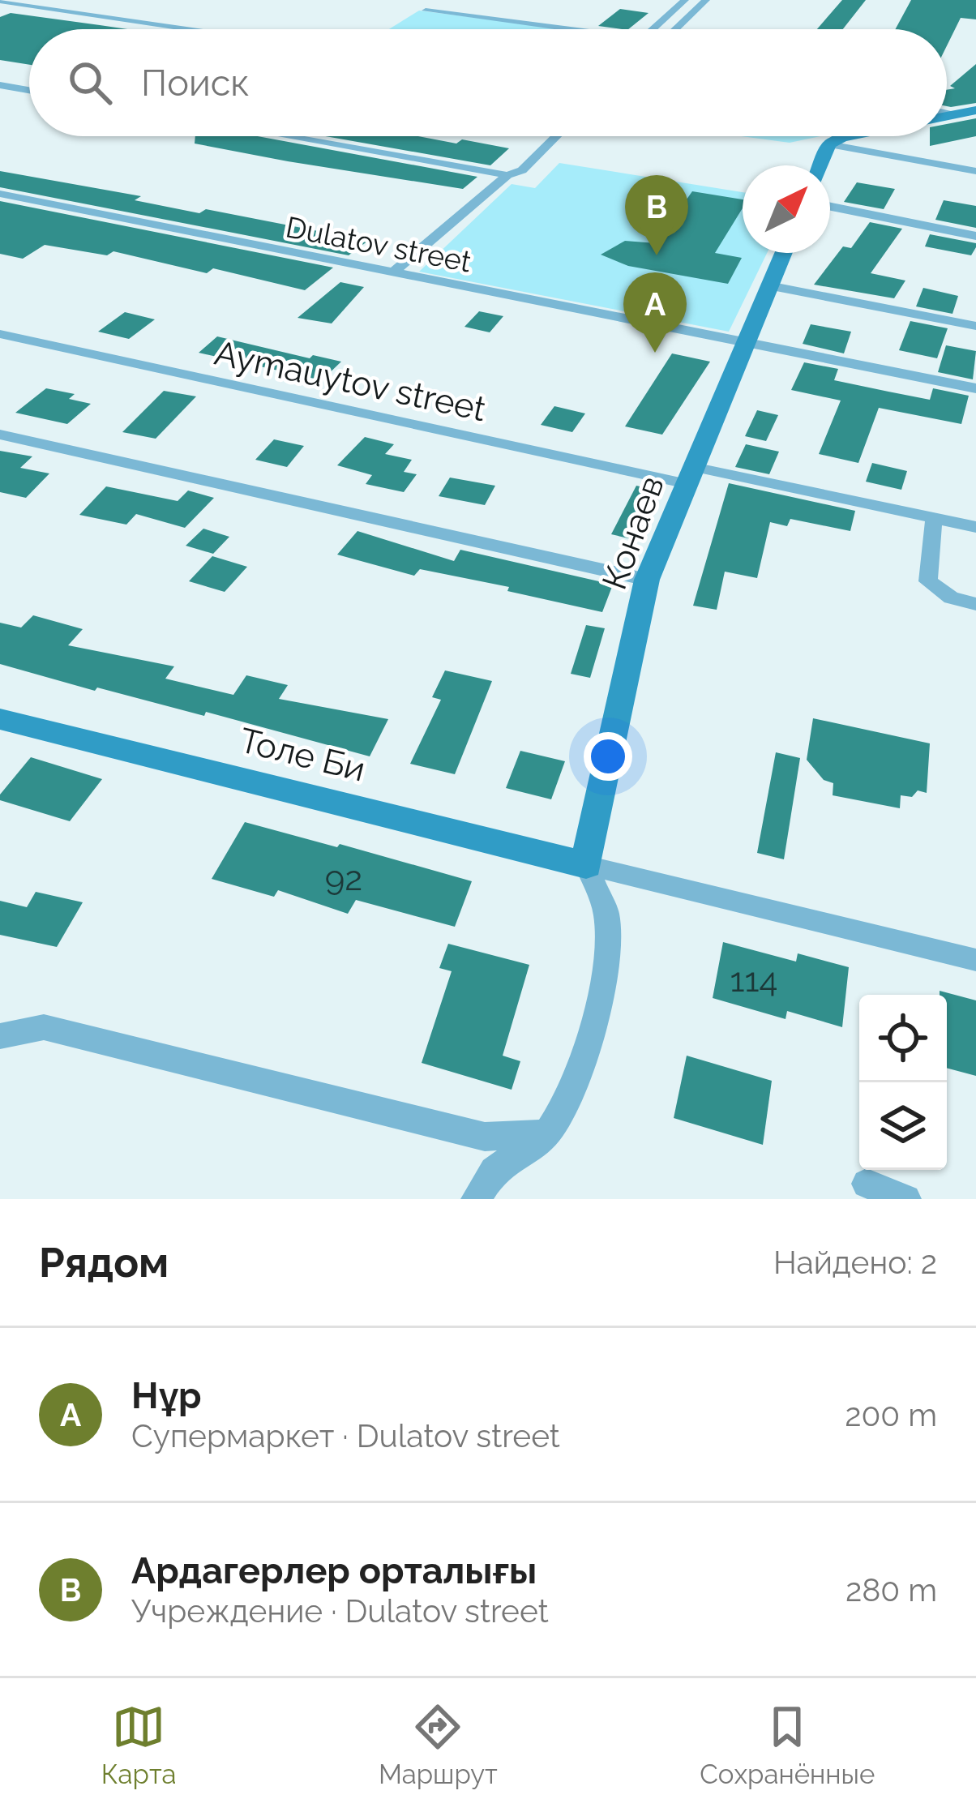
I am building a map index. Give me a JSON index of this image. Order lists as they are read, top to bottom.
{
  "streets": {
    "main road": ["Конаев", "Толе Би"],
    "street": ["Dulatov street", "Aymauytov street"]
  },
  "crossings": [
    ["Dulatov street", "Конаев"],
    ["Aymauytov street", "Конаев"],
    ["Конаев", "Толе Би"]
  ],
  "house_numbers": ["92", "114"],
  "north": "top right",
  "page": {
    "search": "Поиск",
    "pins": ["B", "A"],
    "heading": ["Рядом", "Найдено: 2"],
    "list": [
      {
        "mark": "A",
        "name": "Нұр",
        "note": "Супермаркет · Dulatov street",
        "value": "200 m"
      },
      {
        "mark": "B",
        "name": "Ардагерлер орталығы",
        "note": "Учреждение · Dulatov street",
        "value": "280 m"
      }
    ],
    "nav": ["Карта", "Маршрут", "Сохранённые"]
  }
}
